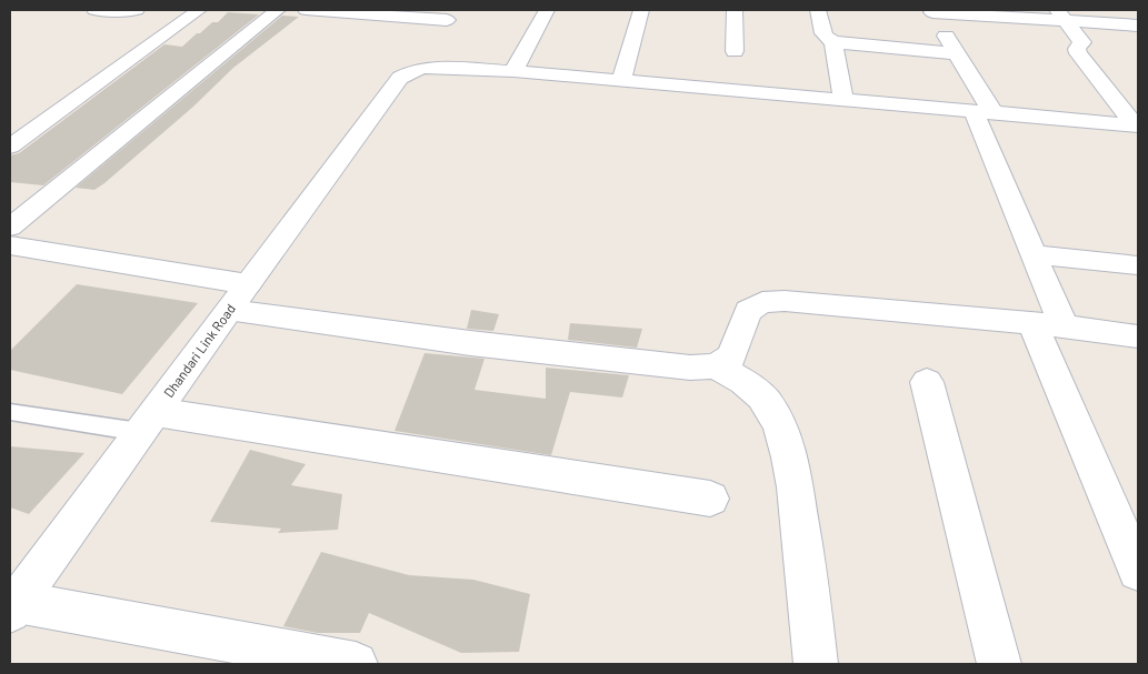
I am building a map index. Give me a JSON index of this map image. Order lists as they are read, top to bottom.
{
  "streets": {
    "street": ["Dhandari Link Road"]
  }
}
